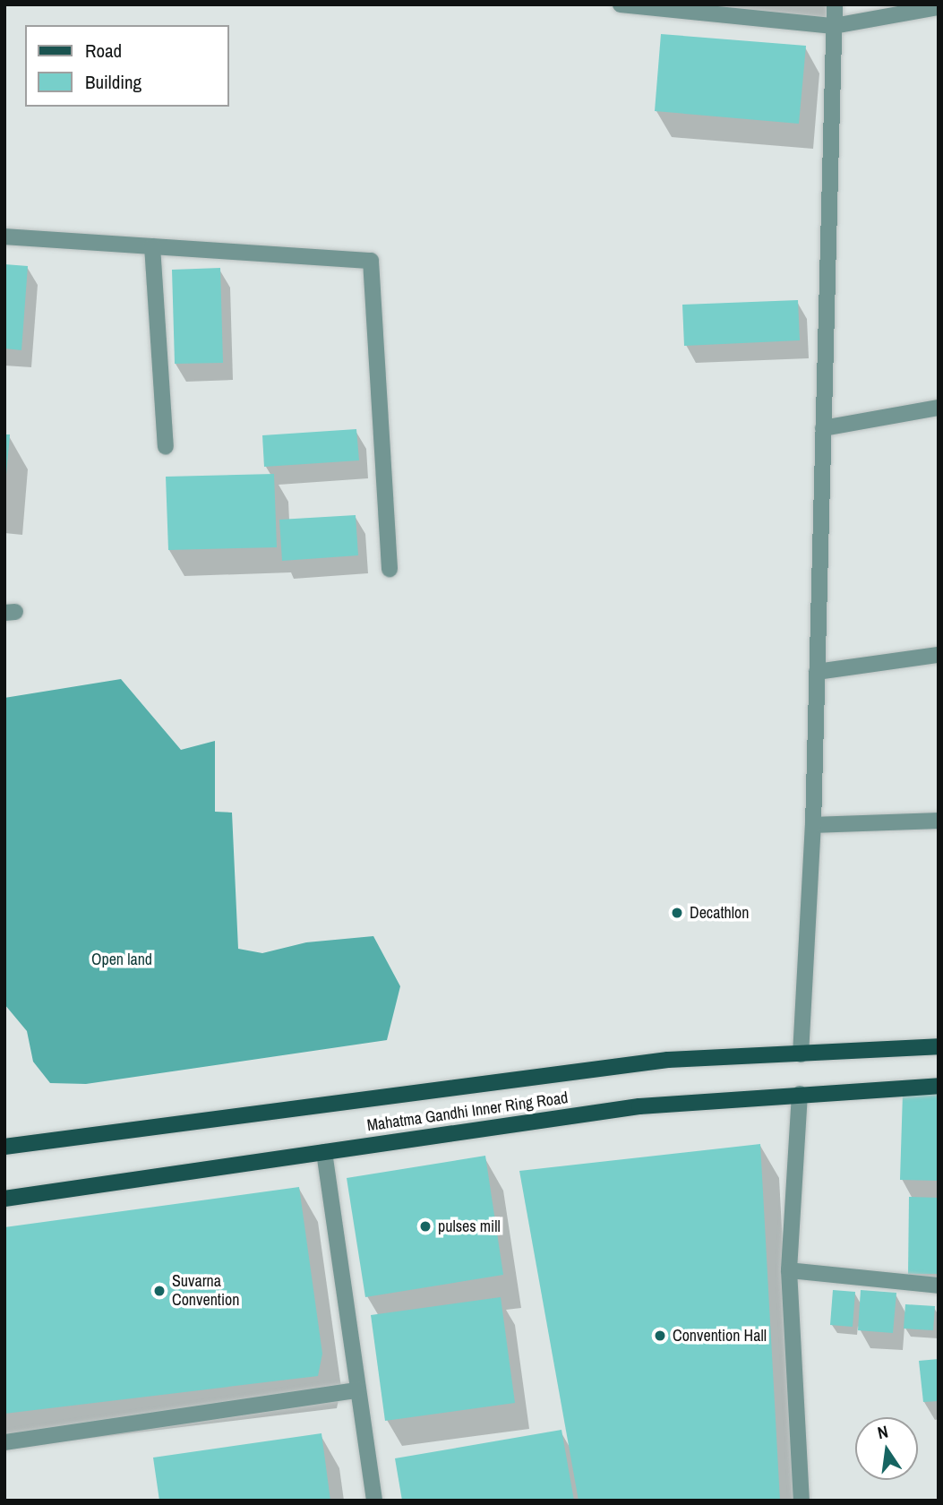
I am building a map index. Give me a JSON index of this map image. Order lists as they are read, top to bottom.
{
  "streets": {
    "main road": ["Mahatma Gandhi Inner Ring Road"]
  },
  "parks": ["Open land"],
  "places": [
    "Decathlon",
    "pulses mill",
    "Suvarna Convention",
    "Convention Hall"
  ],
  "legend": ["Road", "Building"],
  "north": "top"
}
